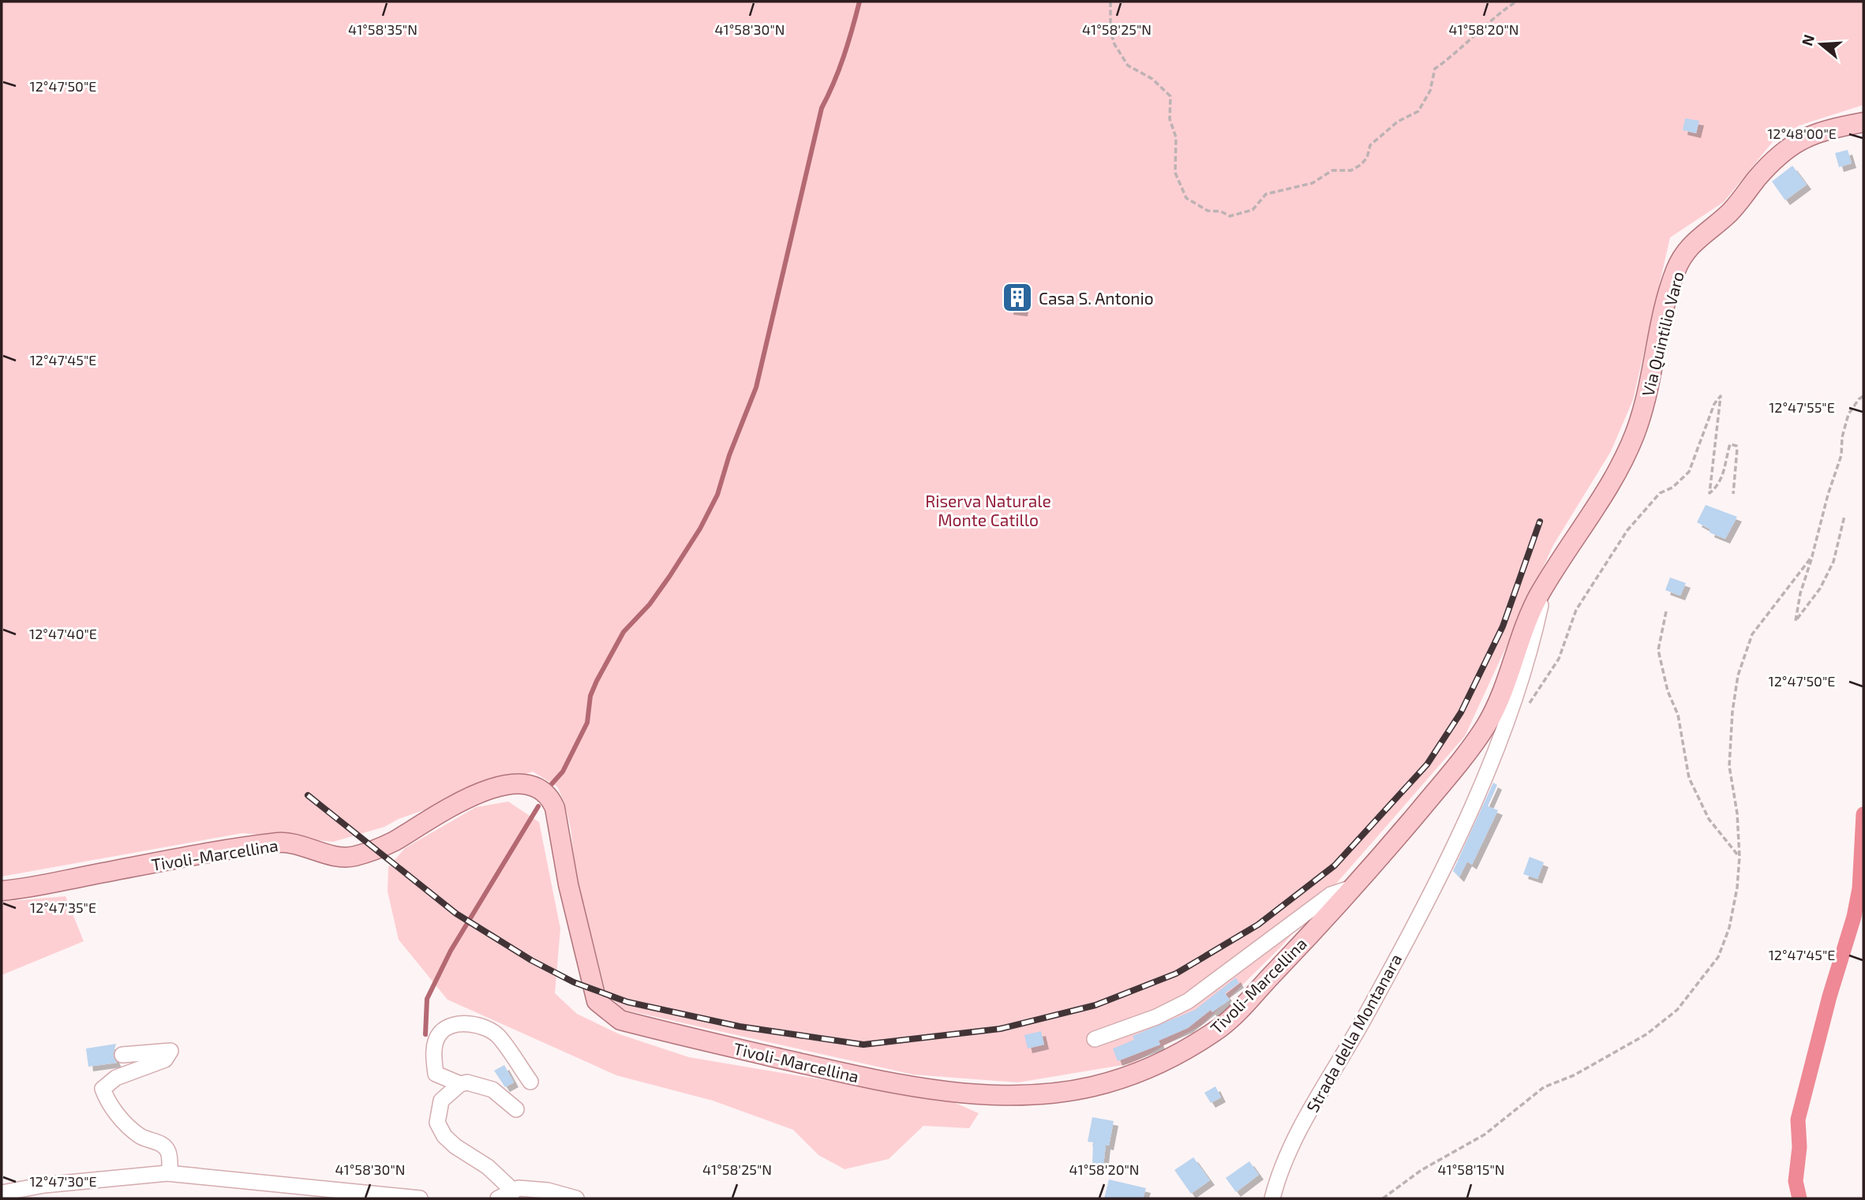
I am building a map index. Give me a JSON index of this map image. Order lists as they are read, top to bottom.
{
  "streets": {
    "main road": ["Via Quintilio Varo", "Tivoli-Marcellina"],
    "street": ["Strada della Montanara"]
  },
  "crossings": [
    ["Via Quintilio Varo", "Tivoli-Marcellina"],
    ["Via Quintilio Varo", "Strada della Montanara"],
    ["Tivoli-Marcellina", "Strada della Montanara"]
  ],
  "parks": ["Riserva Naturale Monte Catillo"],
  "places": {
    "building": ["Casa S. Antonio"]
  },
  "north": "left",
  "coordinates": [
    "41°58'35\"N",
    "41°58'30\"N",
    "41°58'25\"N",
    "41°58'20\"N",
    "12°47'50\"E",
    "12°48'00\"E",
    "12°47'45\"E",
    "12°47'55\"E",
    "12°47'40\"E",
    "12°47'35\"E",
    "41°58'15\"N",
    "12°47'30\"E"
  ]
}
